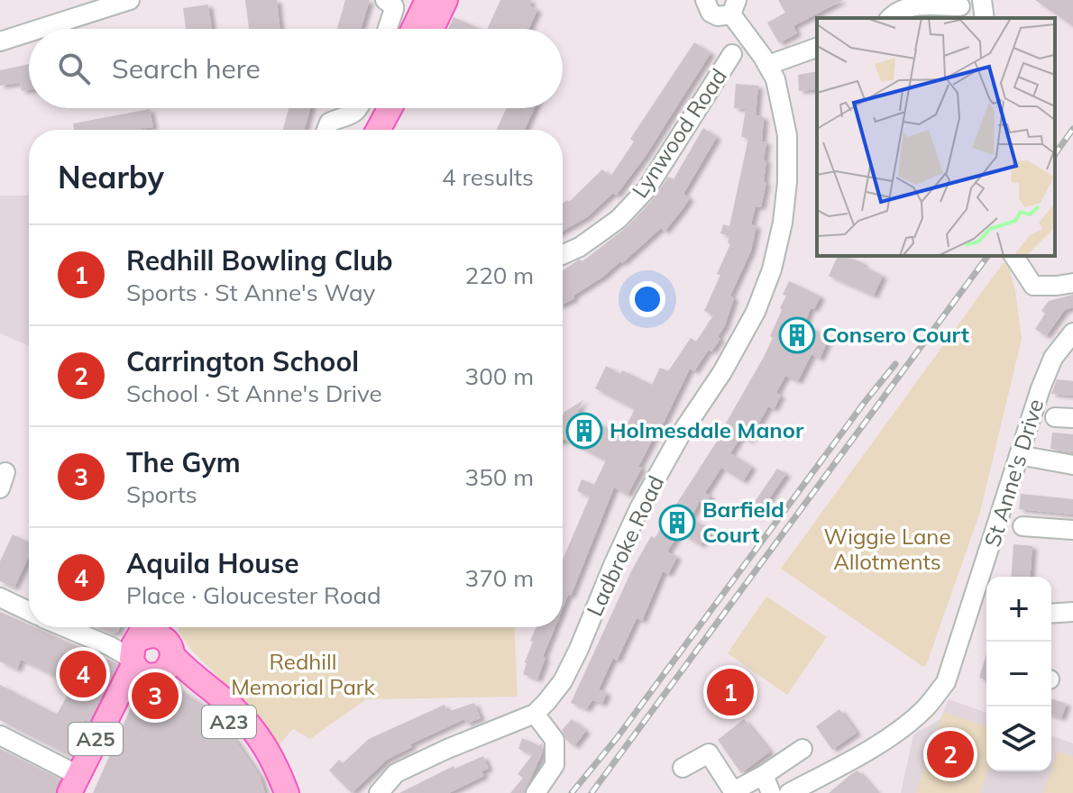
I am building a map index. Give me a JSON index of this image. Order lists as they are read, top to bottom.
{
  "streets": {
    "main road": ["A23", "A25"],
    "street": ["Lynwood Road", "St Anne's Drive", "Ladbroke Road"]
  },
  "crossings": [
    ["A23", "A25"]
  ],
  "parks": ["Wiggie Lane Allotments", "Redhill Memorial Park"],
  "places": {
    "building": ["Consero Court", "Holmesdale Manor", "Barfield Court"]
  },
  "page": {
    "search": "Search here",
    "heading": ["Nearby", "4 results"],
    "list": [
      {
        "mark": "1",
        "name": "Redhill Bowling Club",
        "note": "Sports · St Anne's Way",
        "value": "220 m"
      },
      {
        "mark": "2",
        "name": "Carrington School",
        "note": "School · St Anne's Drive",
        "value": "300 m"
      },
      {
        "mark": "3",
        "name": "The Gym",
        "note": "Sports",
        "value": "350 m"
      },
      {
        "mark": "4",
        "name": "Aquila House",
        "note": "Place · Gloucester Road",
        "value": "370 m"
      }
    ],
    "map_buttons": ["+", "−"],
    "pins": [
      "4",
      "1",
      "3",
      "2"
    ]
  }
}
